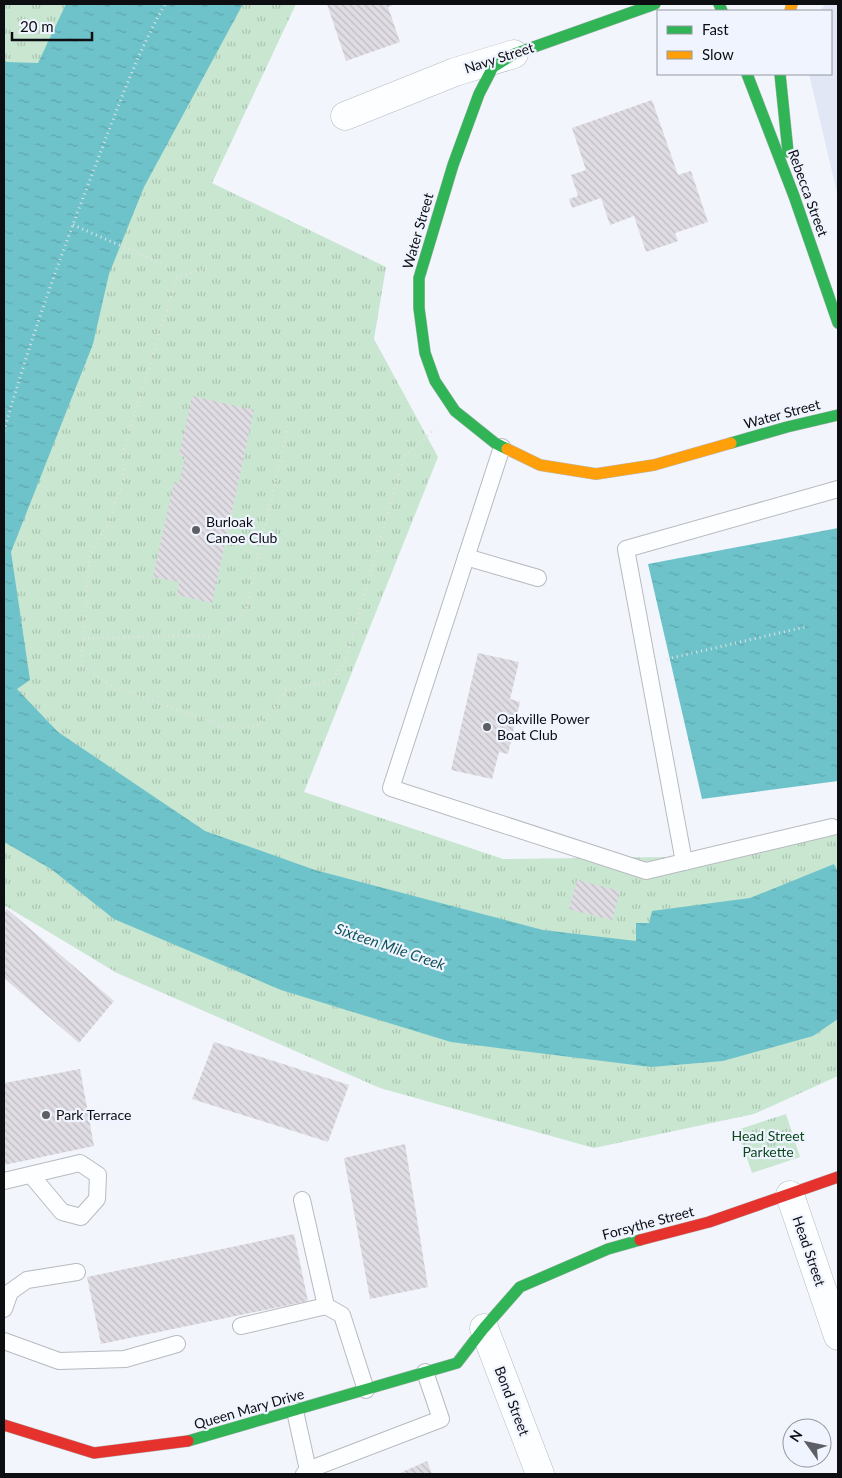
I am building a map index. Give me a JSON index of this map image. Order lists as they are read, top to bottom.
{
  "streets": {
    "street": [
      "Navy Street",
      "Rebecca Street",
      "Water Street",
      "Forsythe Street",
      "Head Street",
      "Bond Street",
      "Queen Mary Drive"
    ]
  },
  "crossings": [
    ["Navy Street", "Water Street"],
    ["Forsythe Street", "Head Street"],
    ["Forsythe Street", "Bond Street"],
    ["Forsythe Street", "Queen Mary Drive"],
    ["Bond Street", "Queen Mary Drive"]
  ],
  "water": ["Sixteen Mile Creek"],
  "parks": ["Head Street Parkette"],
  "places": ["Burloak Canoe Club", "Oakville Power Boat Club", "Park Terrace"],
  "legend": ["Fast", "Slow"],
  "scale_bar": "20 m",
  "north": "top left"
}
